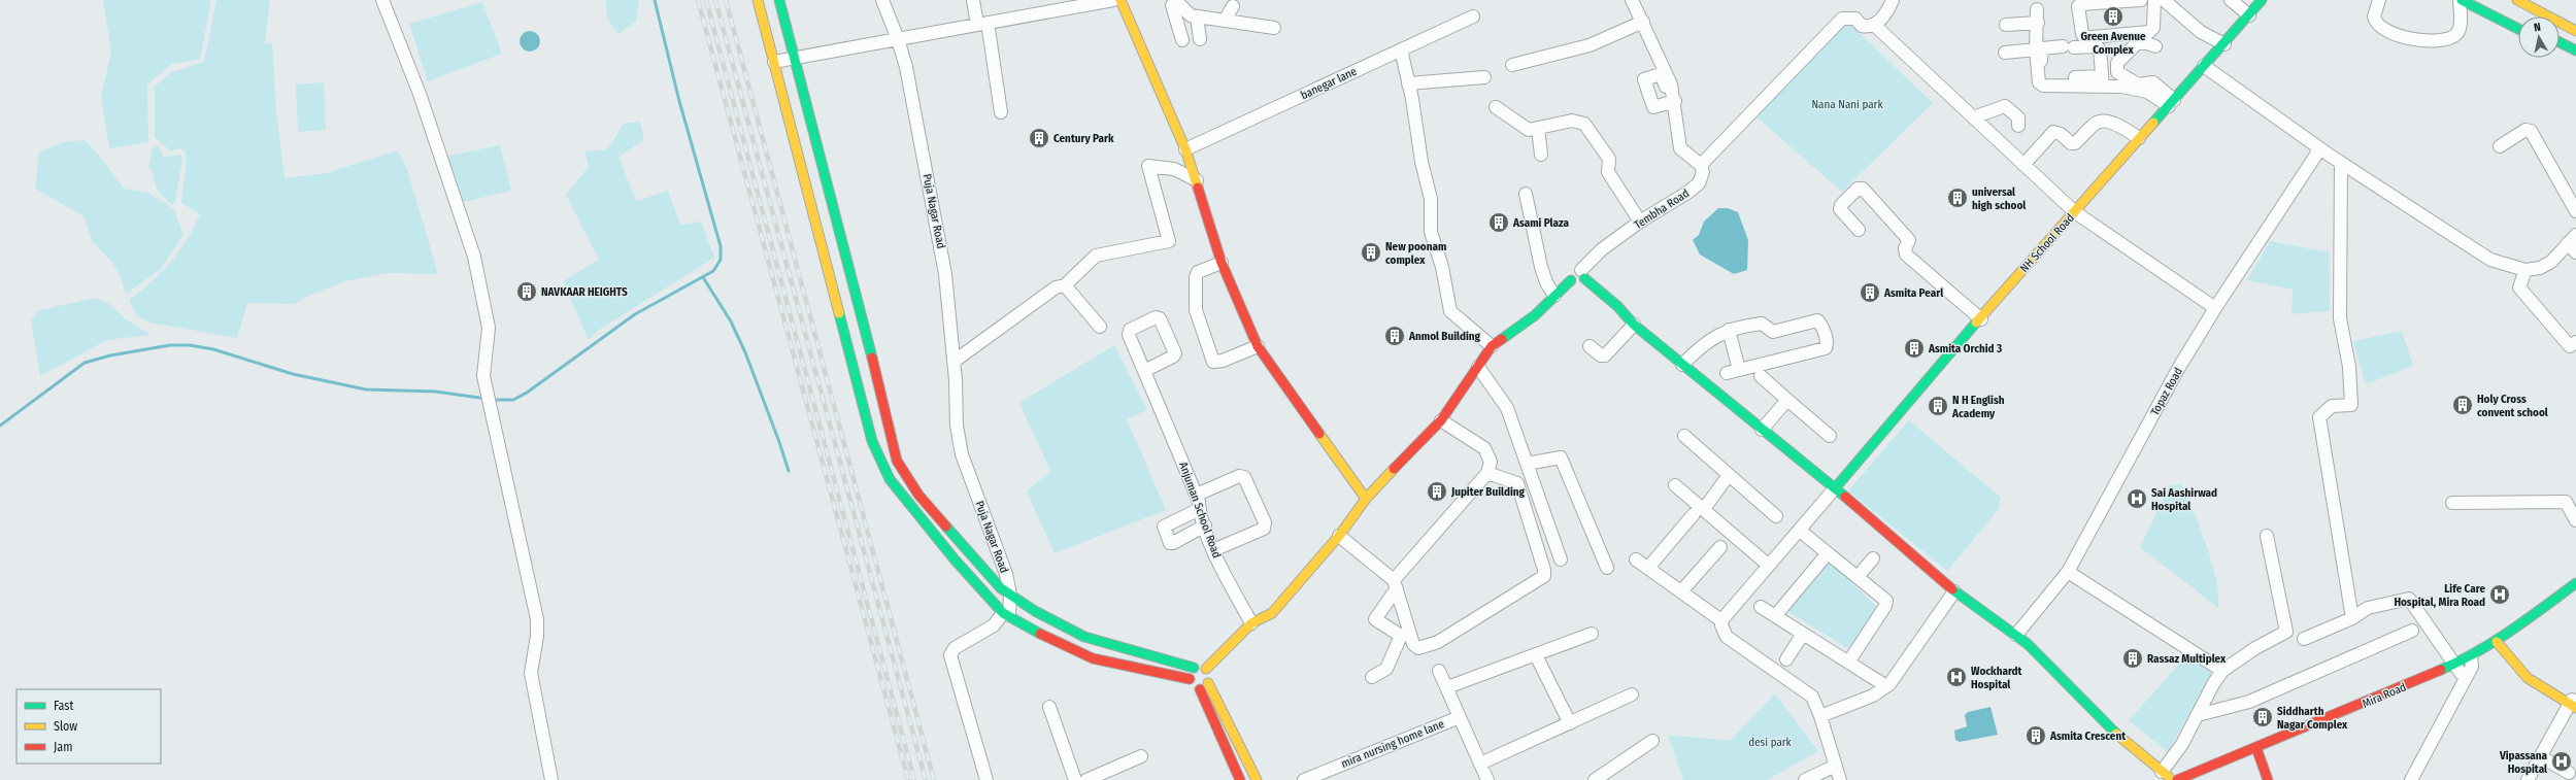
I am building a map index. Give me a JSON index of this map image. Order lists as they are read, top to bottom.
{
  "streets": {
    "street": [
      "banegar lane",
      "Tembha Road",
      "Puja Nagar Road",
      "NH School Road",
      "Topaz Road",
      "Anjuman School Road",
      "Mira Road",
      "mira nursing home lane"
    ]
  },
  "parks": ["Nana Nani park", "desi park"],
  "places": {
    "building": [
      "Green Avenue Complex",
      "Century Park",
      "universal high school",
      "Asami Plaza",
      "New poonam complex",
      "NAVKAAR HEIGHTS",
      "Asmita Pearl",
      "Anmol Building",
      "Asmita Orchid 3",
      "Holy Cross convent school",
      "N H English Academy",
      "Jupiter Building",
      "Rassaz Multiplex",
      "Siddharth Nagar Complex",
      "Asmita Crescent"
    ],
    "hospital": [
      "Sai Aashirwad Hospital",
      "Life Care Hospital, Mira Road",
      "Wockhardt Hospital",
      "Vipassana Hospital"
    ]
  },
  "legend": ["Fast", "Slow", "Jam"],
  "north": "top"
}
